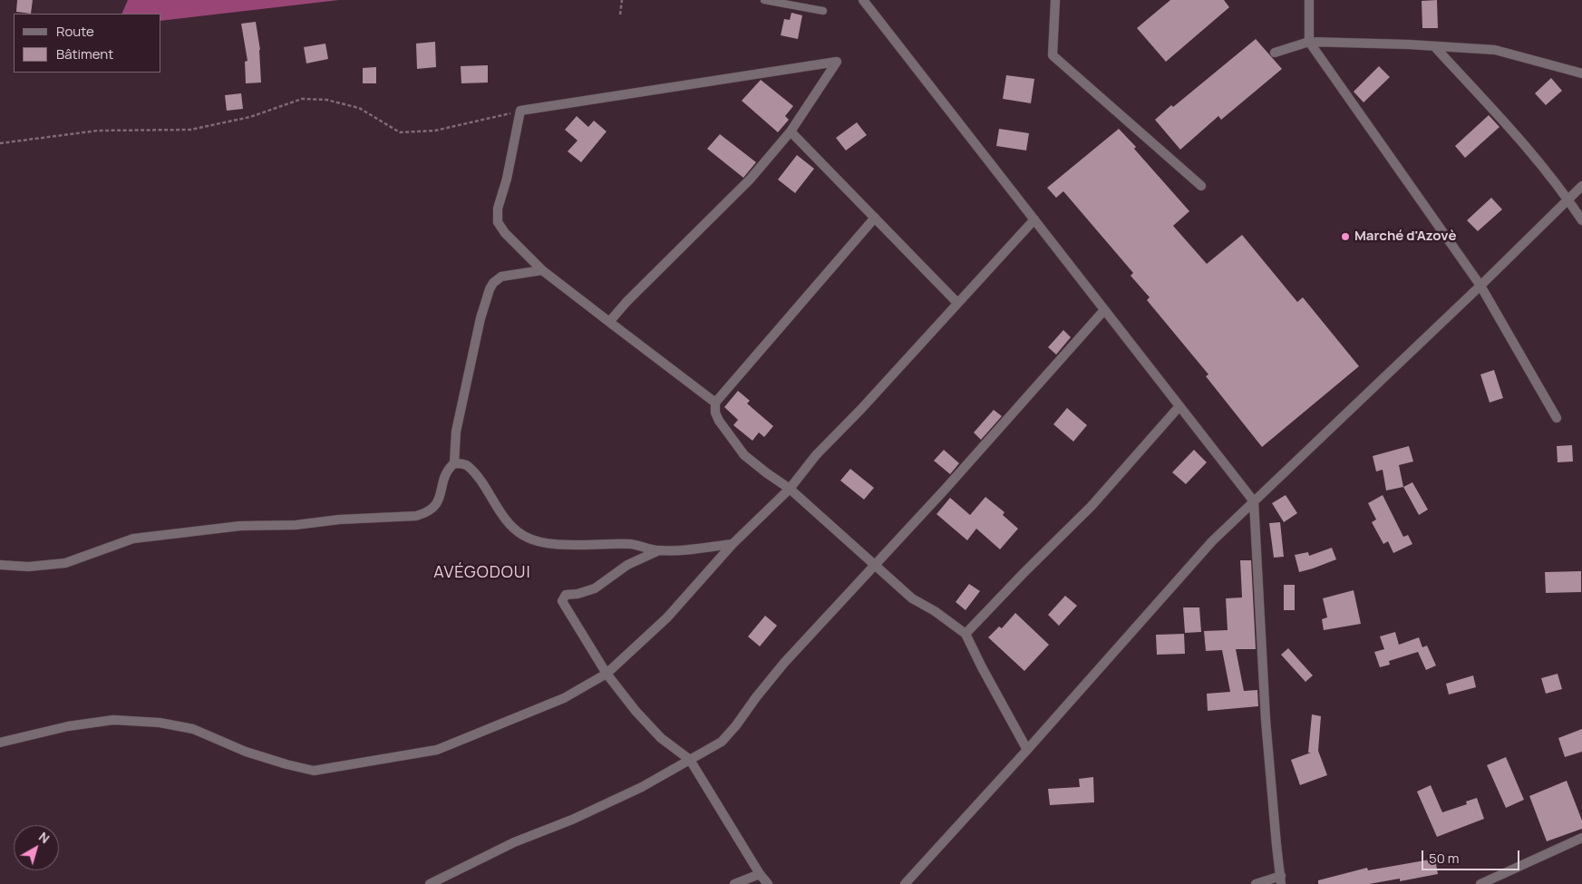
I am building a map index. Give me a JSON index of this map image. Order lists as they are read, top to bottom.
{
  "districts": ["AVÉGODOUI"],
  "places": ["Marché d'Azovè"],
  "legend": ["Route", "Bâtiment"],
  "scale_bar": "50 m",
  "north": "top right"
}
